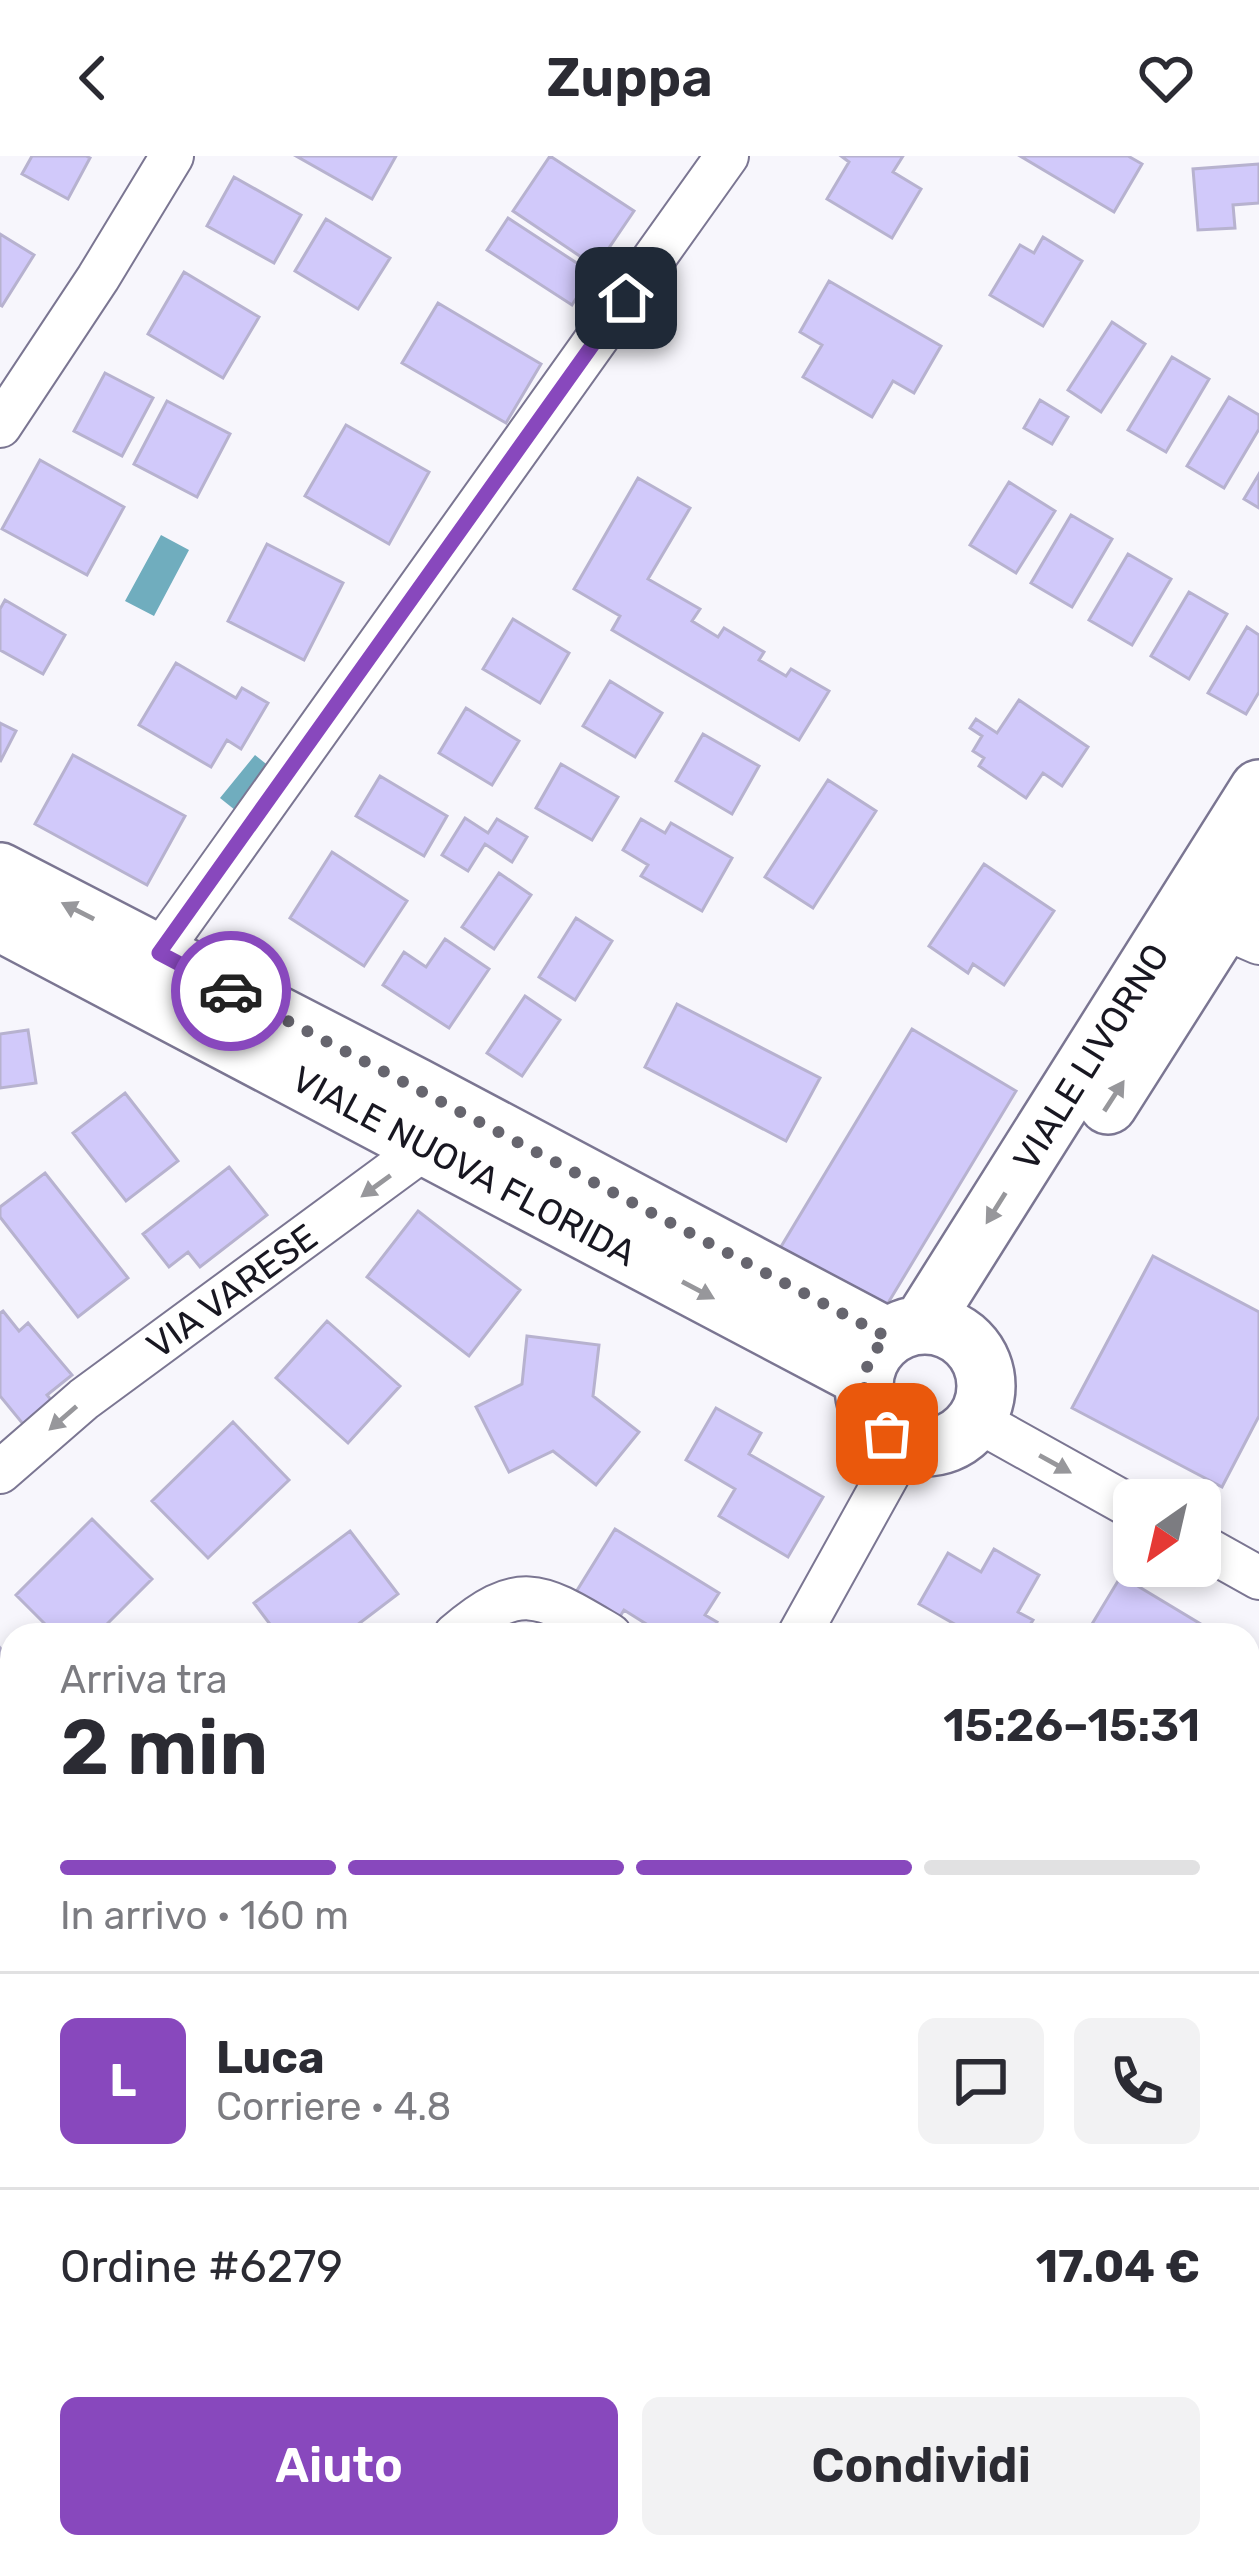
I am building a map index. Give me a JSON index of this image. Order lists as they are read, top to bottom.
{
  "streets": {
    "street": ["VIALE LIVORNO", "VIALE NUOVA FLORIDA", "VIA VARESE"]
  },
  "crossings": [
    ["VIALE LIVORNO", "VIALE NUOVA FLORIDA"],
    ["VIALE NUOVA FLORIDA", "VIA VARESE"]
  ],
  "one_way": ["VIA VARESE"],
  "north": "bottom left",
  "page": {
    "header": "Zuppa",
    "heading": ["2 min", "Arriva tra", "15:26–15:31"],
    "panel": [
      "Luca",
      "Corriere · 4.8",
      "Ordine #6279",
      "17.04 €"
    ],
    "bar": "In arrivo · 160 m",
    "round": "L",
    "buttons": ["Aiuto", "Condividi"]
  }
}
